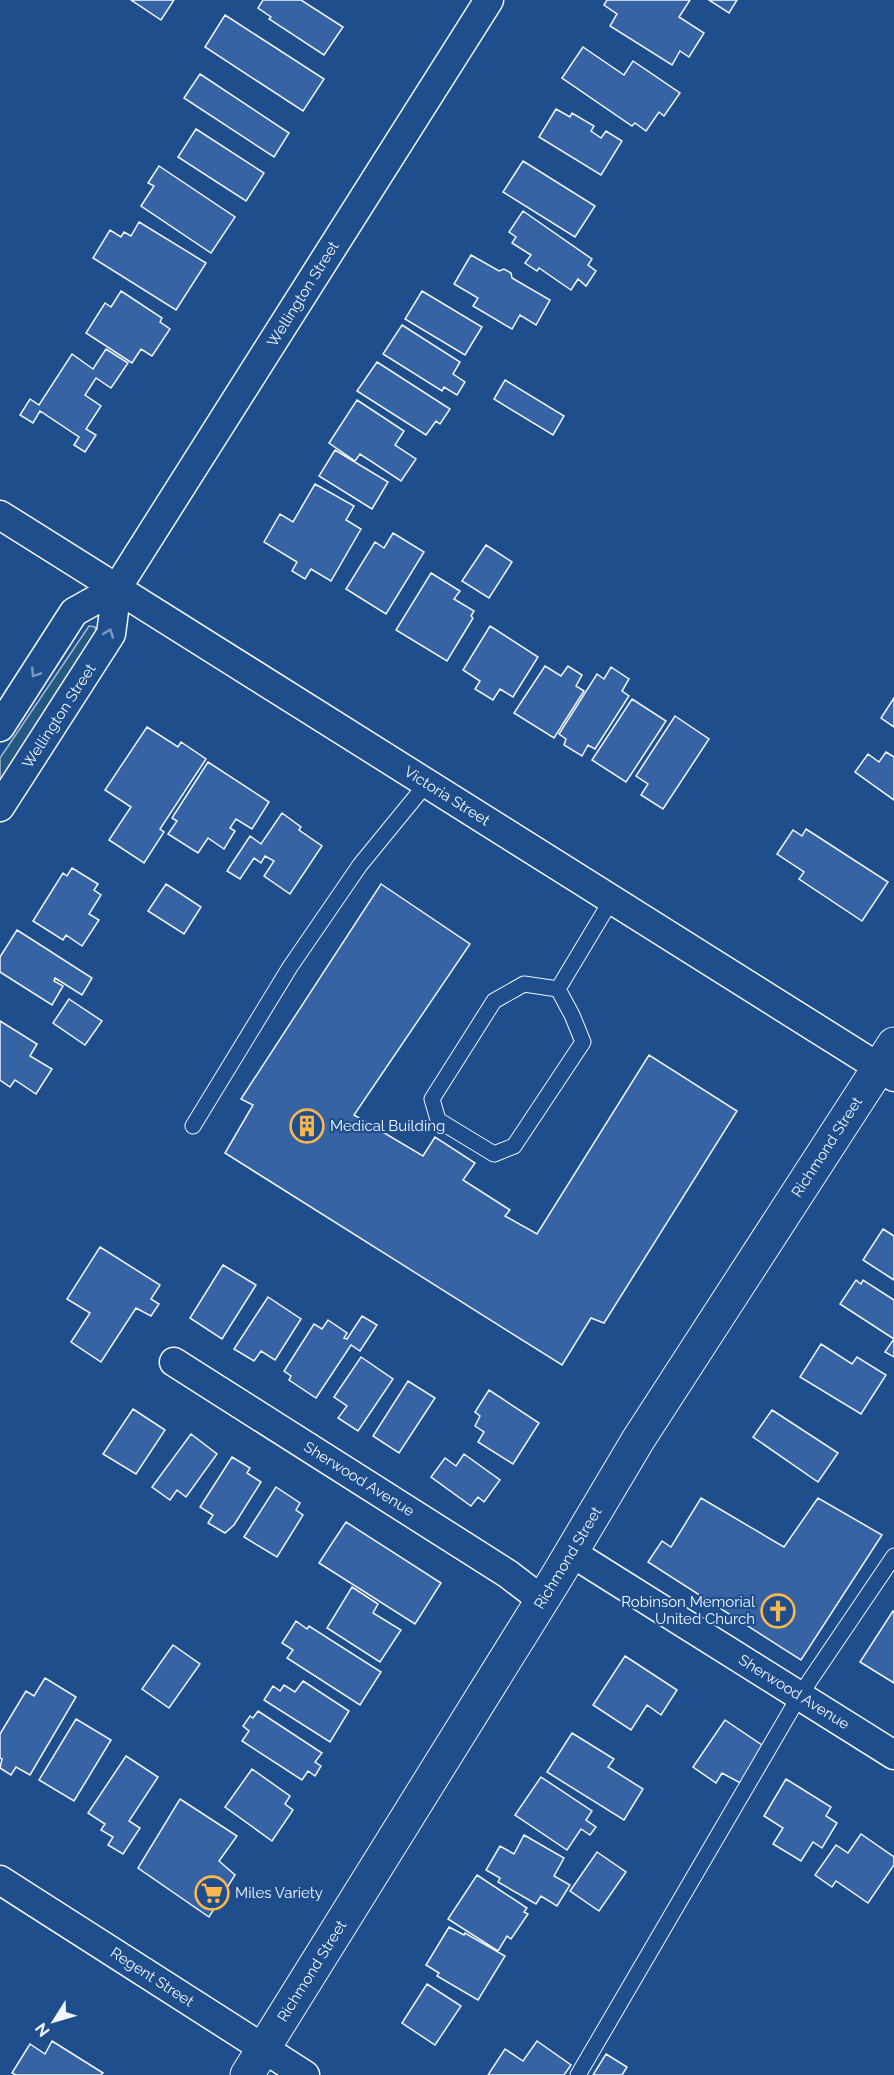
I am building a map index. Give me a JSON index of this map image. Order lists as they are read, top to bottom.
{
  "streets": {
    "main road": ["Richmond Street"],
    "street": [
      "Wellington Street",
      "Victoria Street",
      "Sherwood Avenue",
      "Regent Street"
    ]
  },
  "crossings": [
    ["Wellington Street", "Victoria Street"],
    ["Victoria Street", "Richmond Street"],
    ["Richmond Street", "Sherwood Avenue"],
    ["Richmond Street", "Regent Street"]
  ],
  "places": {
    "building": ["Medical Building"],
    "church": ["Robinson Memorial United Church"],
    "supermarket": ["Miles Variety"]
  },
  "north": "bottom left"
}
